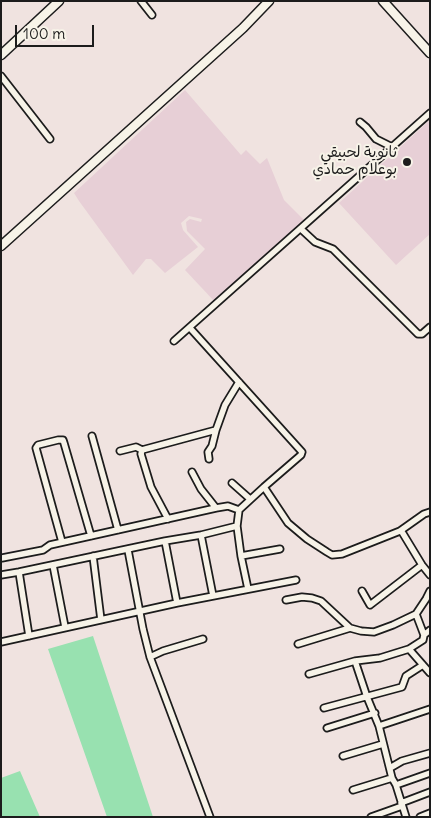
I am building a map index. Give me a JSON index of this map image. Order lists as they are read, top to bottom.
{
  "places": ["ثانوية لحبيقي بوعلام حمادي"],
  "scale_bar": "100 m"
}
